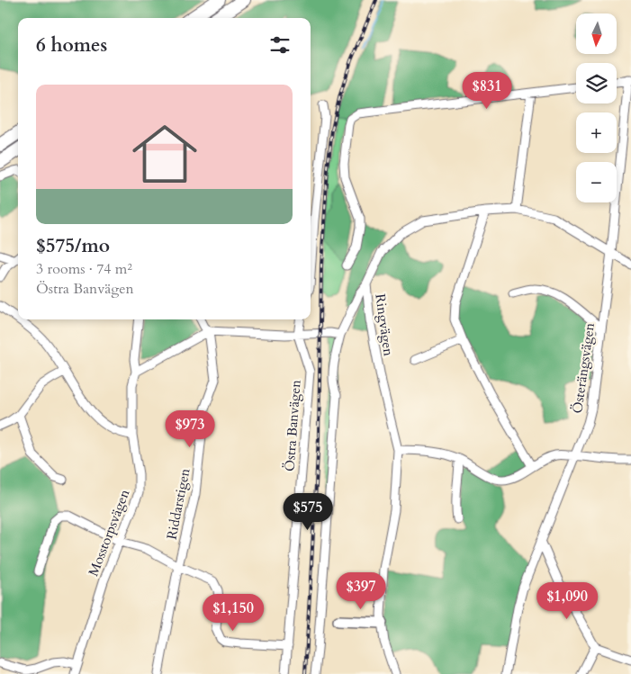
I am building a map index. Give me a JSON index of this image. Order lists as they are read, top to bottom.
{
  "streets": {
    "street": [
      "Ringvägen",
      "Österängsvägen",
      "Östra Banvägen",
      "Riddarstigen",
      "Mosstorpsvägen"
    ]
  },
  "crossings": [
    ["Ringvägen", "Österängsvägen"]
  ],
  "north": "bottom",
  "page": {
    "map_buttons": ["+", "−"],
    "heading": "6 homes",
    "price": [
      "$831",
      "$973",
      "$575",
      "$397",
      "$1,090",
      "$1,150"
    ],
    "list": [
      {
        "name": "$575/mo",
        "note": "3 rooms · 74 m² · Östra Banvägen"
      }
    ]
  }
}
